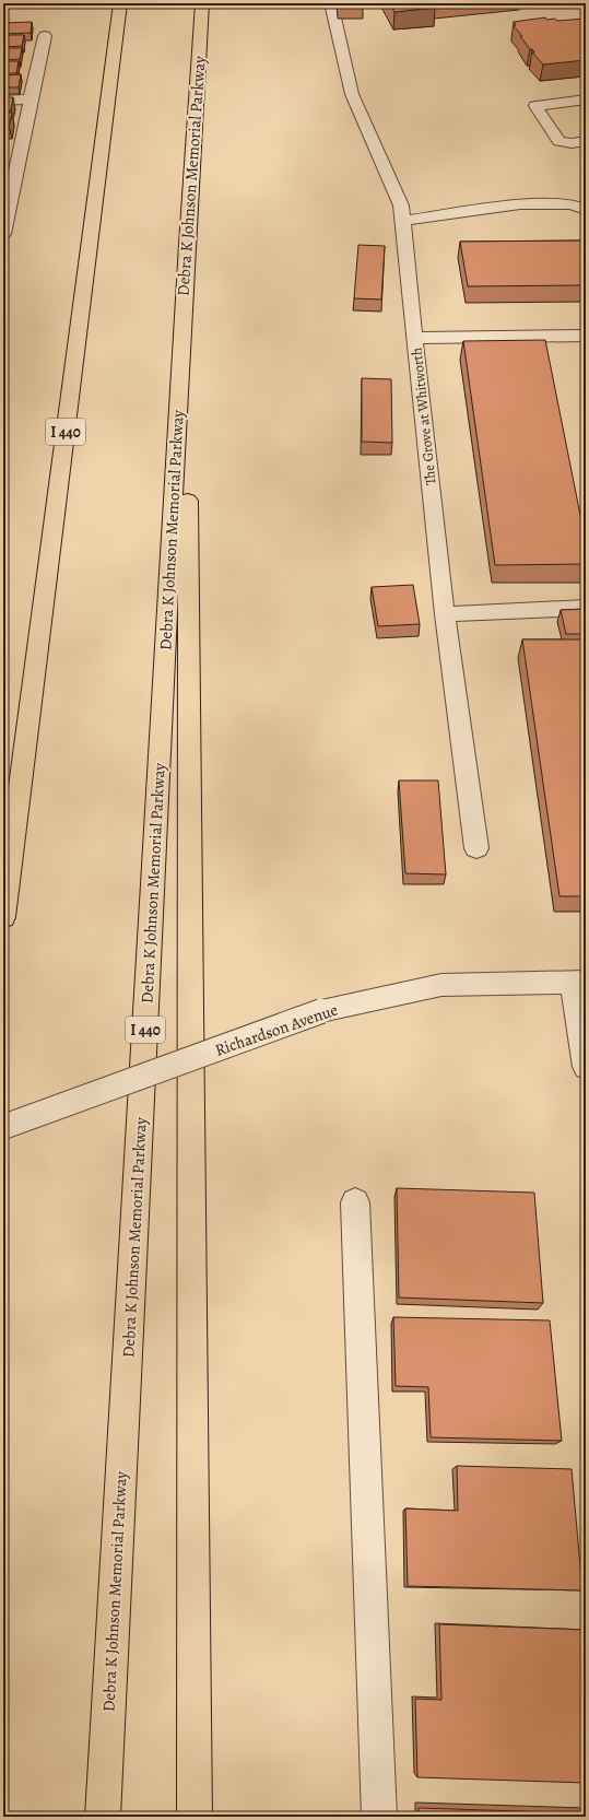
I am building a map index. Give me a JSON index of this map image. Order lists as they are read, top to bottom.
{
  "streets": {
    "highway": ["Debra K Johnson Memorial Parkway", "I 440"],
    "street": ["The Grove at Whitworth", "Richardson Avenue"]
  }
}
